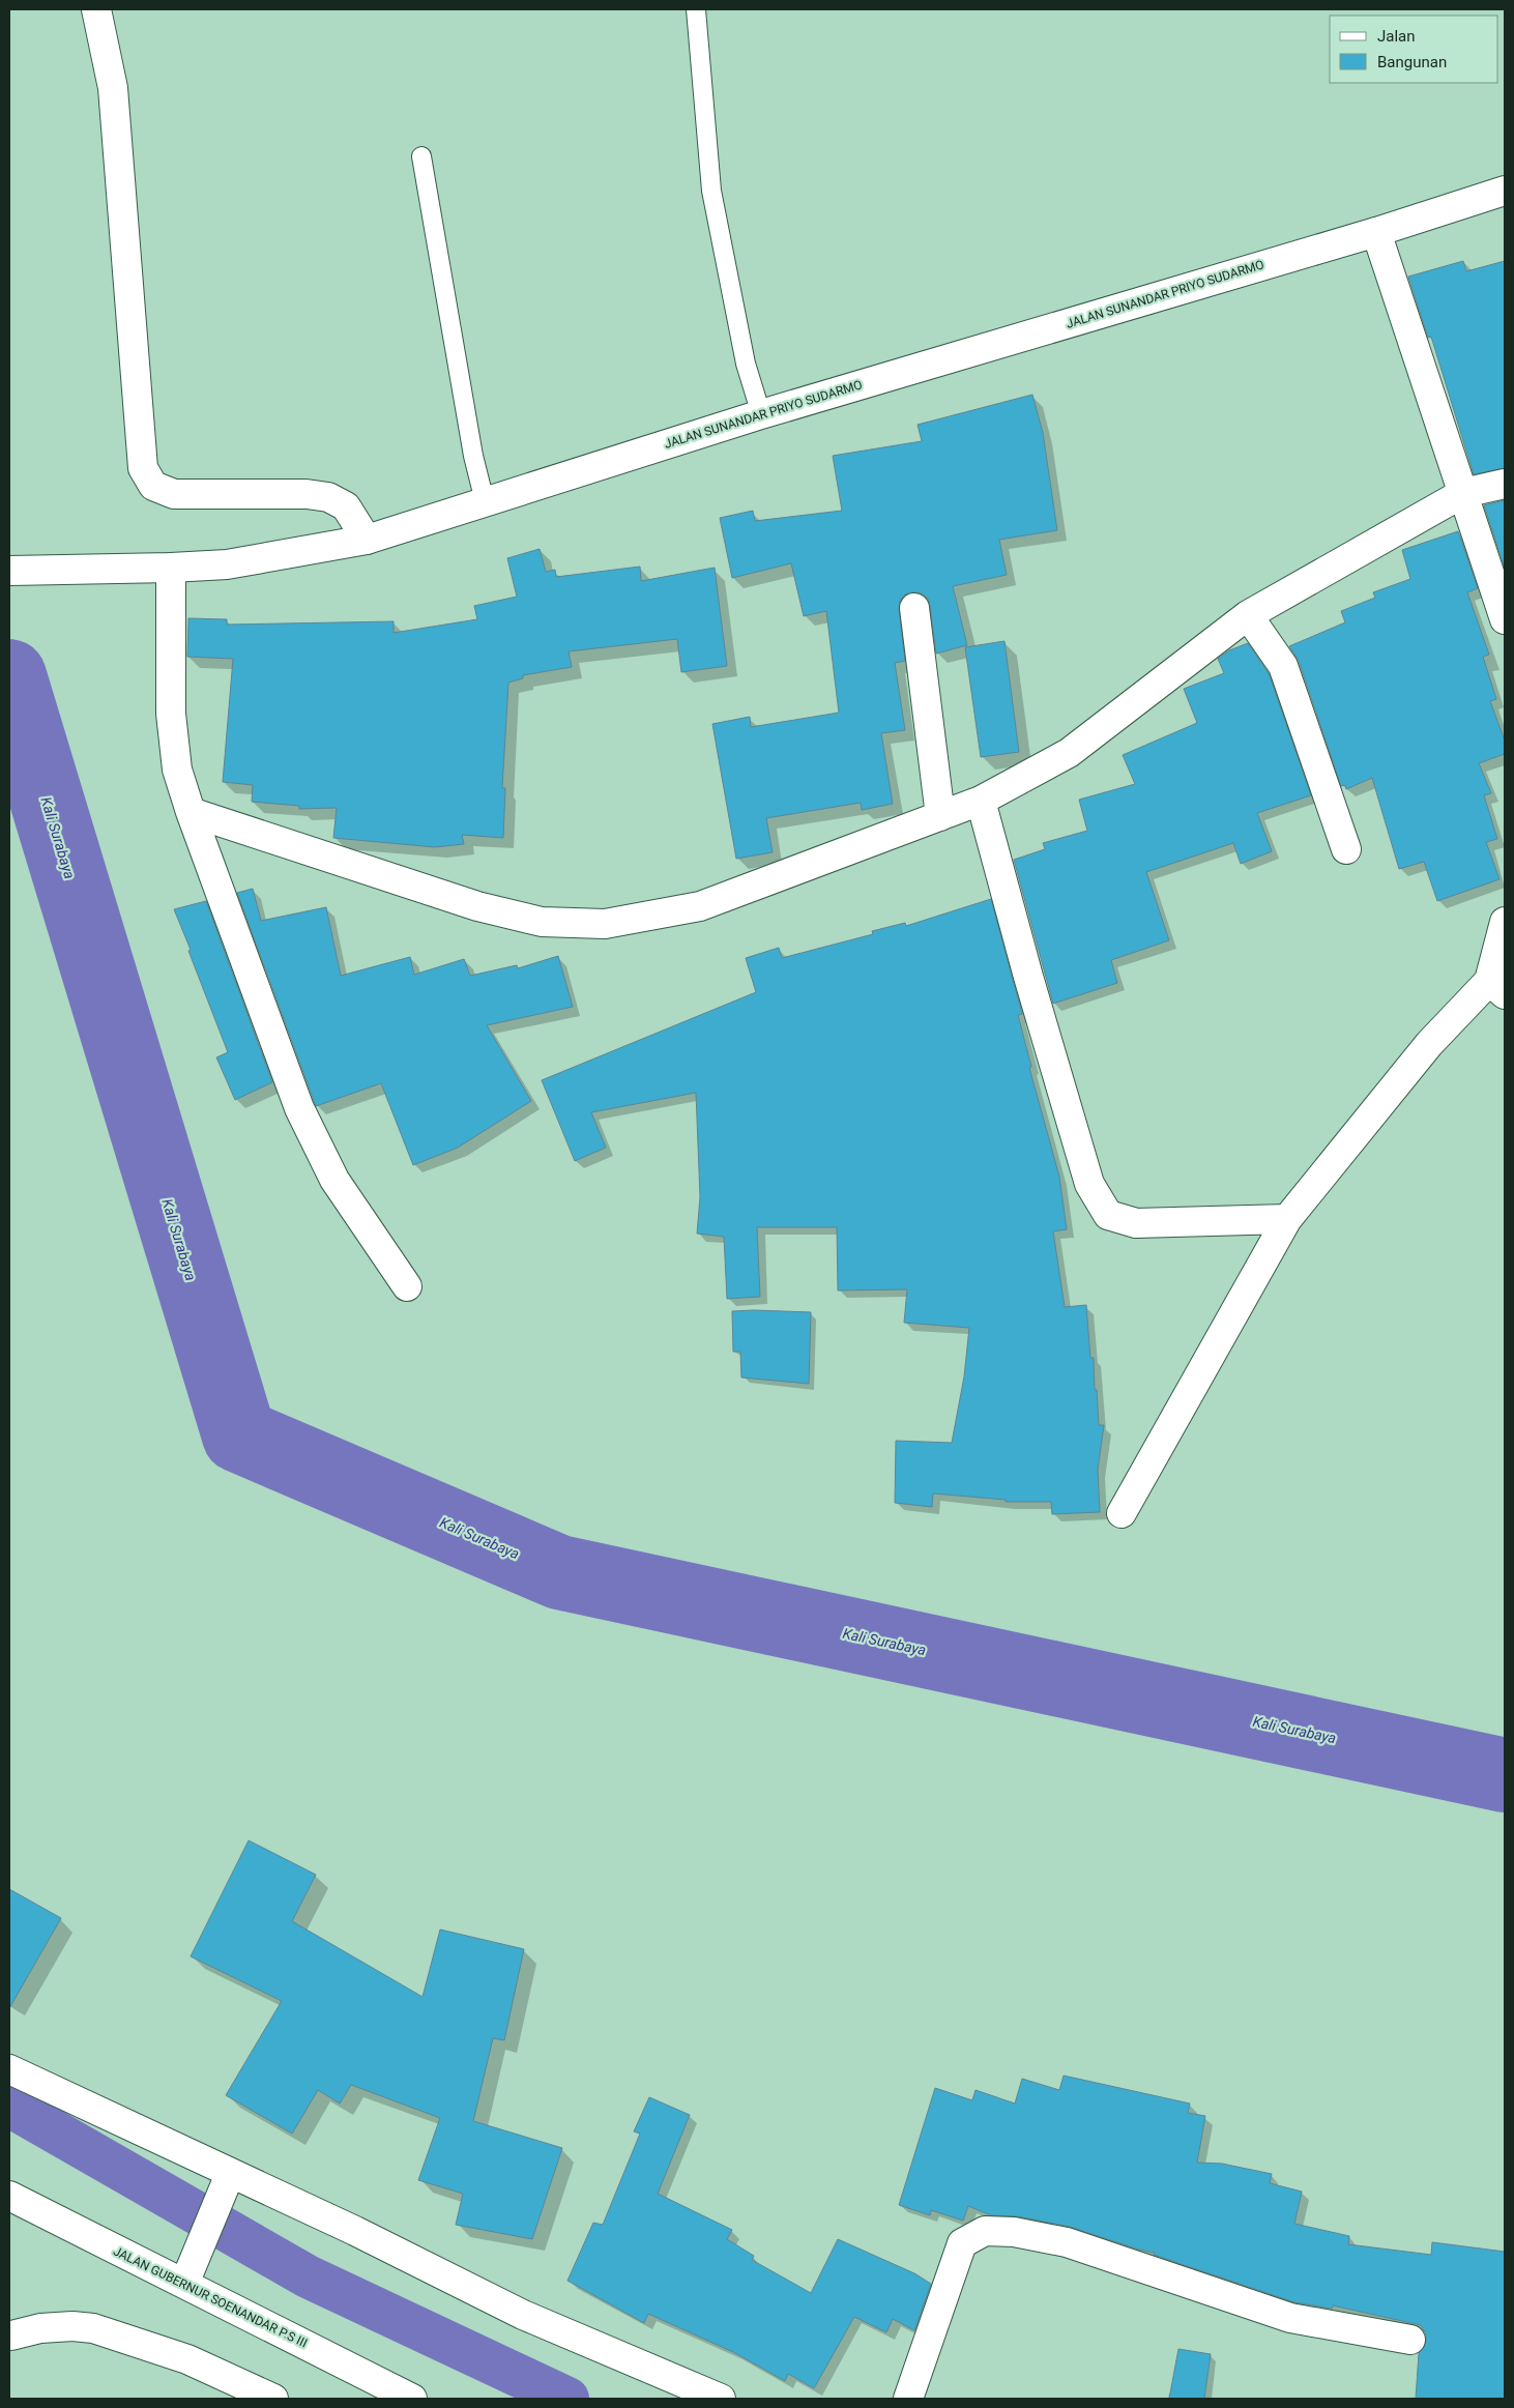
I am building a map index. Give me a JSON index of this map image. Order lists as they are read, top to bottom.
{
  "streets": {
    "main road": ["JALAN SUNANDAR PRIYO SUDARMO", "JALAN GUBERNUR SOENANDAR P.S III"]
  },
  "water": ["Kali Surabaya"],
  "legend": ["Jalan", "Bangunan"]
}
